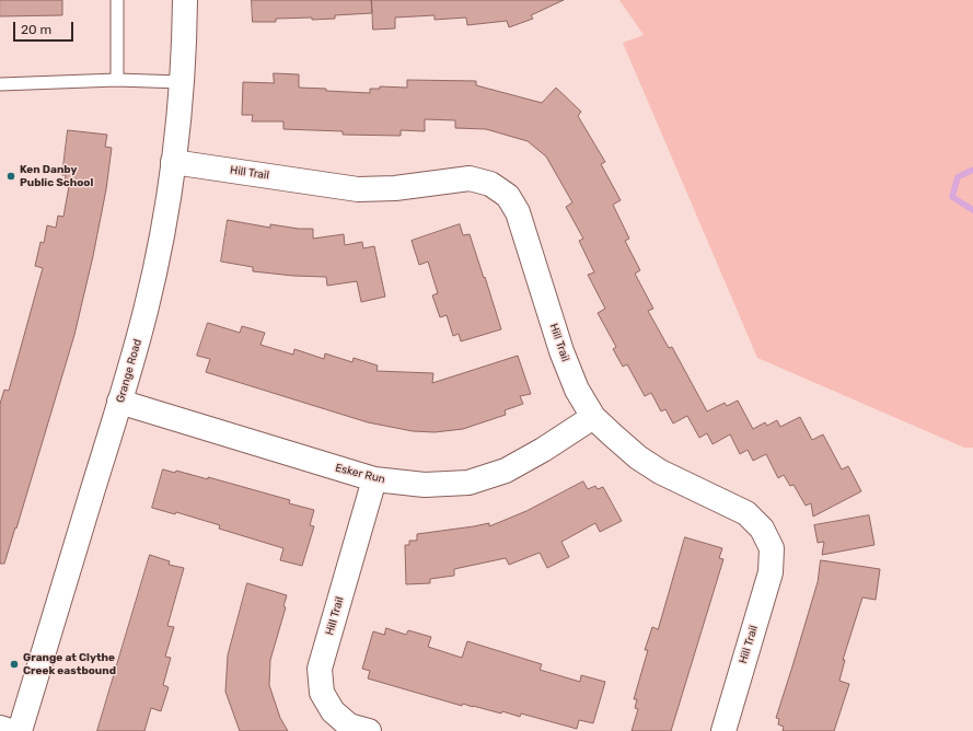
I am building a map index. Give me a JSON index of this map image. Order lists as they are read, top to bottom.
{
  "streets": {
    "street": ["Hill Trail", "Grange Road", "Esker Run"]
  },
  "crossings": [
    ["Hill Trail", "Grange Road"],
    ["Hill Trail", "Esker Run"],
    ["Grange Road", "Esker Run"]
  ],
  "places": ["Ken Danby Public School", "Grange at Clythe Creek eastbound"],
  "scale_bar": "20 m"
}
